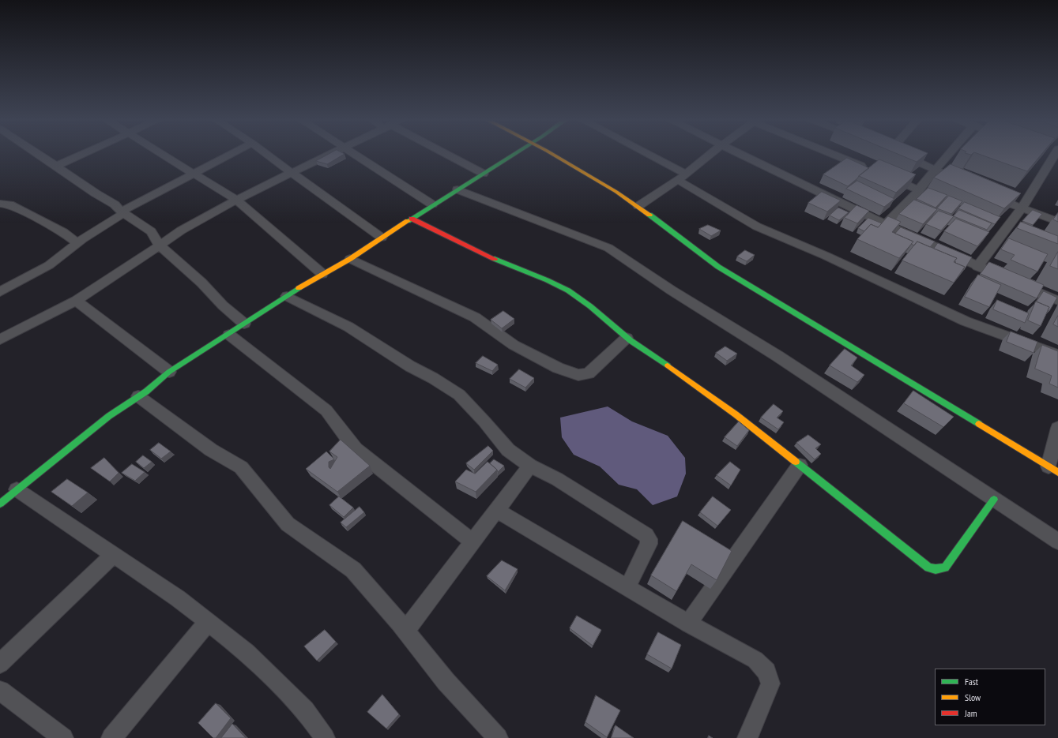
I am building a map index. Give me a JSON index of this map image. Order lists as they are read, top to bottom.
{
  "legend": ["Fast", "Slow", "Jam"]
}
